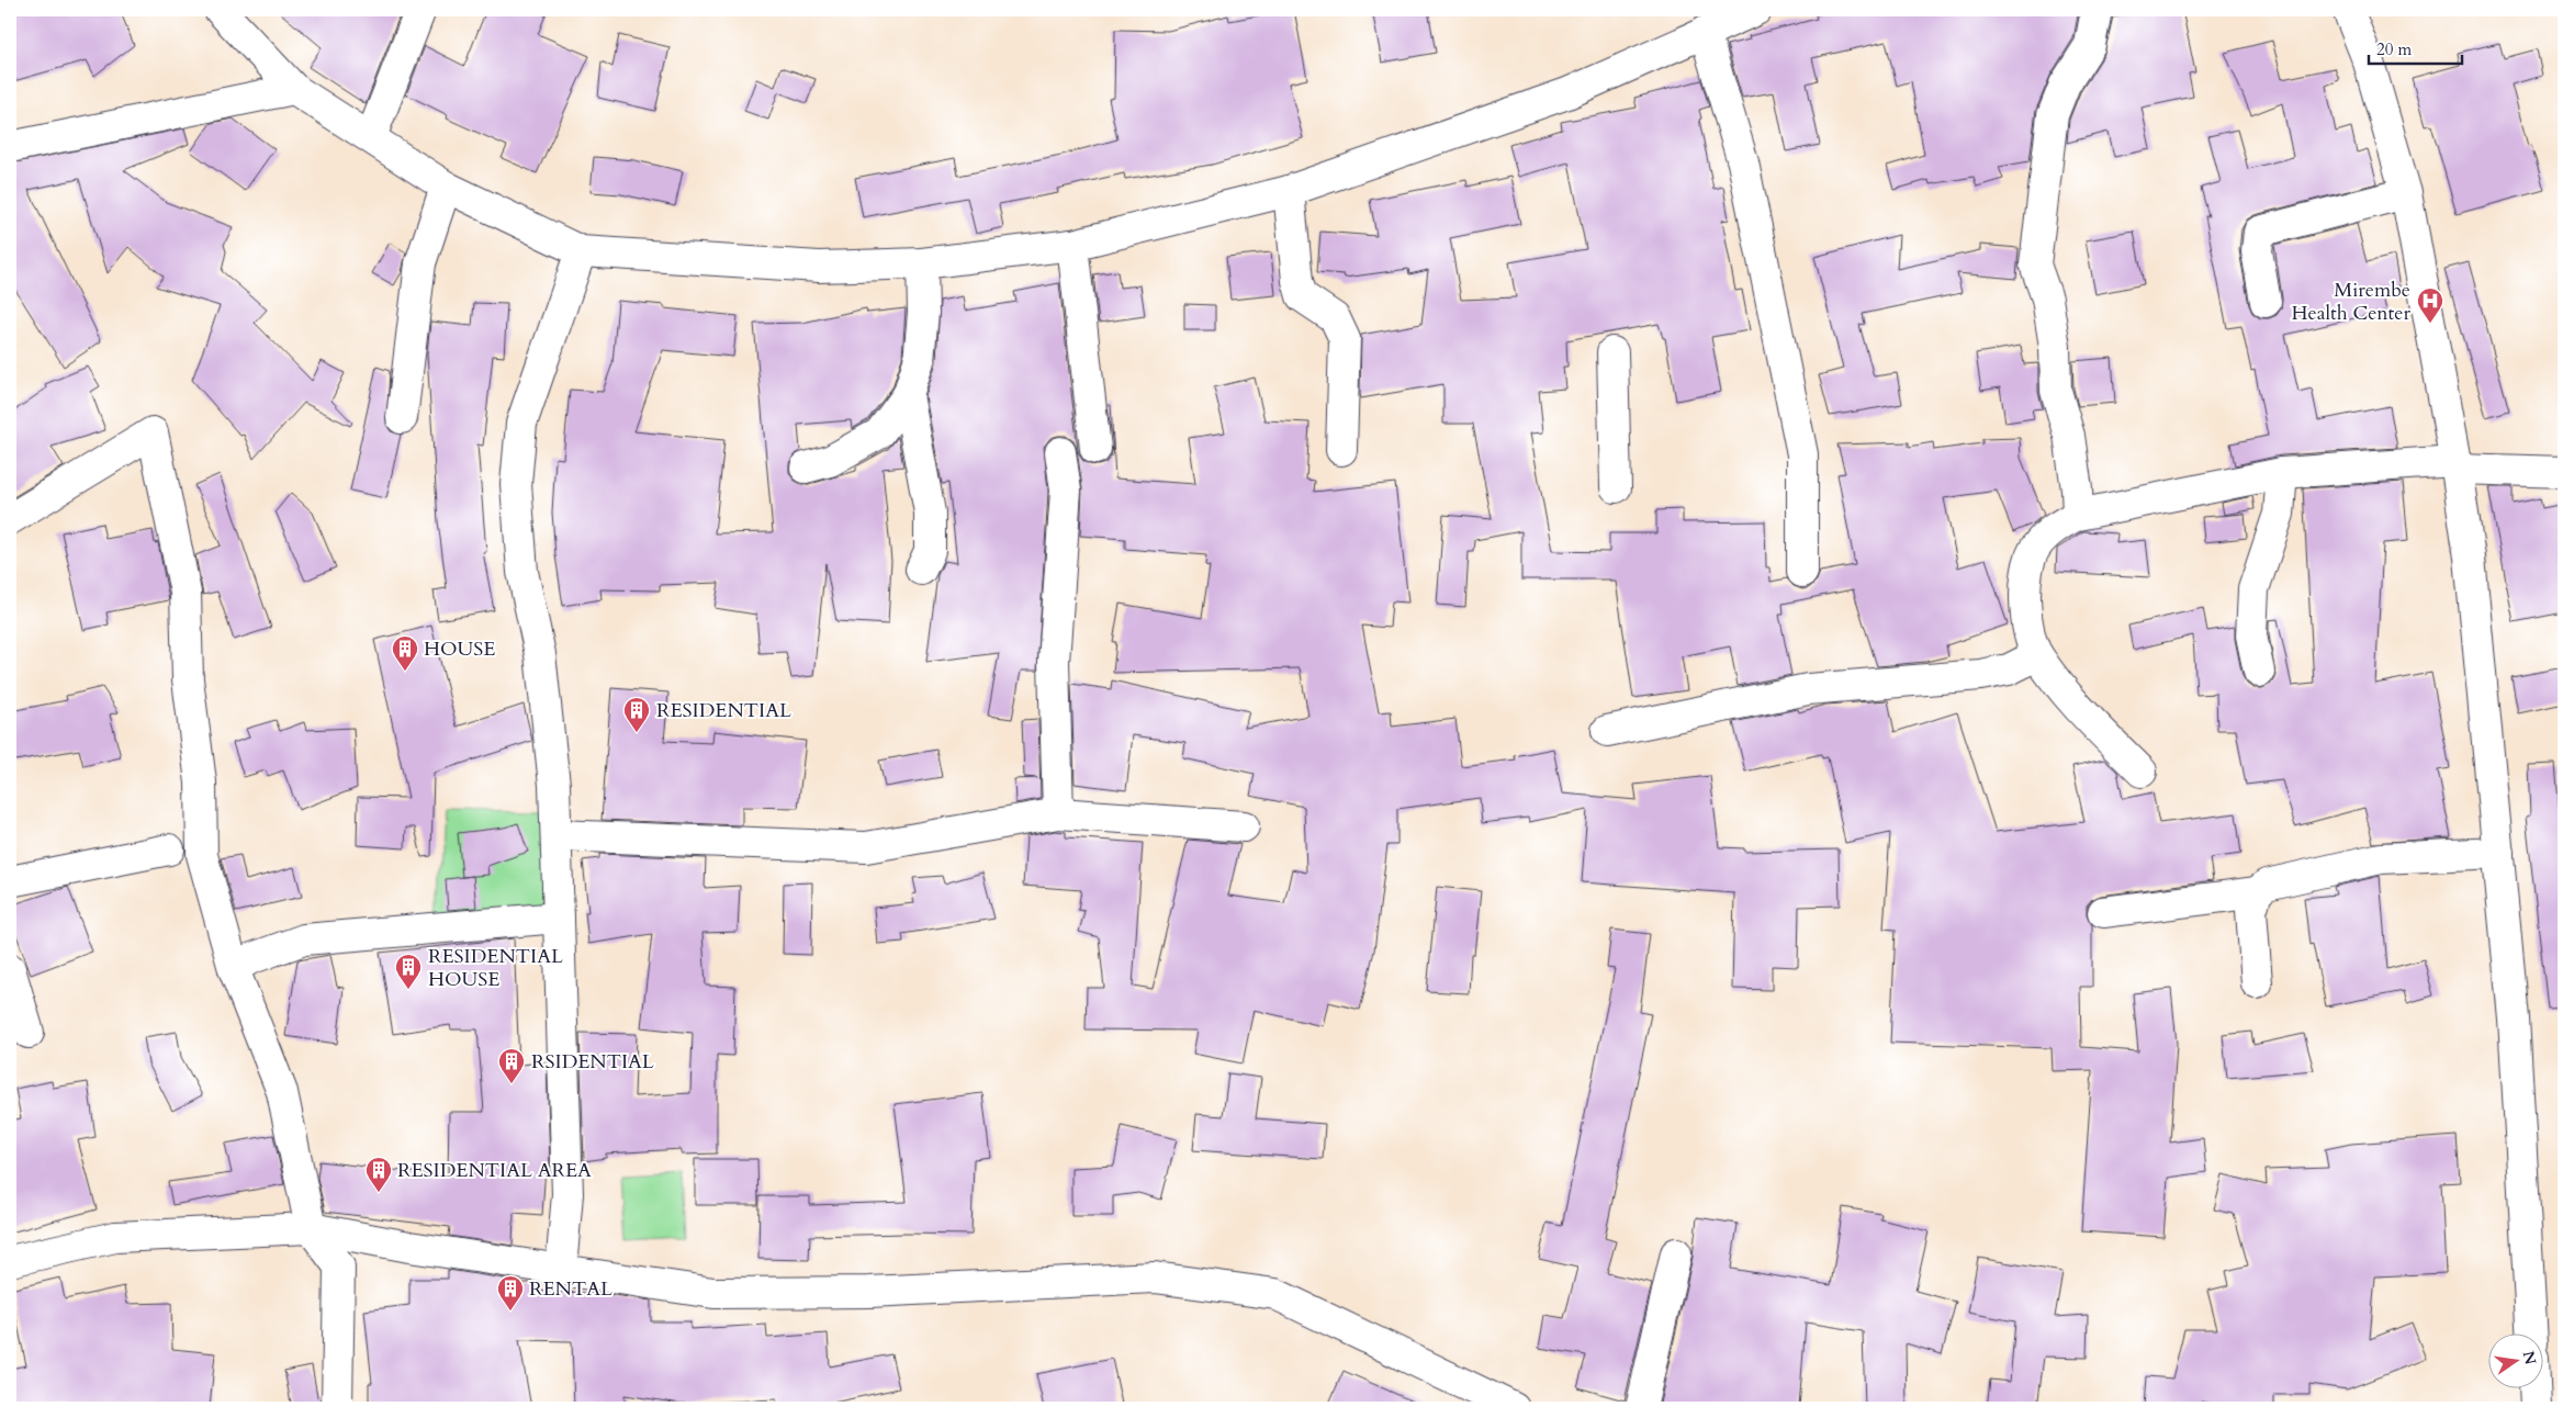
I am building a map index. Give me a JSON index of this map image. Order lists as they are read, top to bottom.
{
  "places": {
    "hospital": ["Mirembe Health Center"],
    "building": [
      "HOUSE",
      "RESIDENTIAL",
      "RESIDENTIAL HOUSE",
      "RSIDENTIAL",
      "RESIDENTIAL AREA",
      "RENTAL"
    ]
  },
  "scale_bar": "20 m",
  "north": "right"
}
